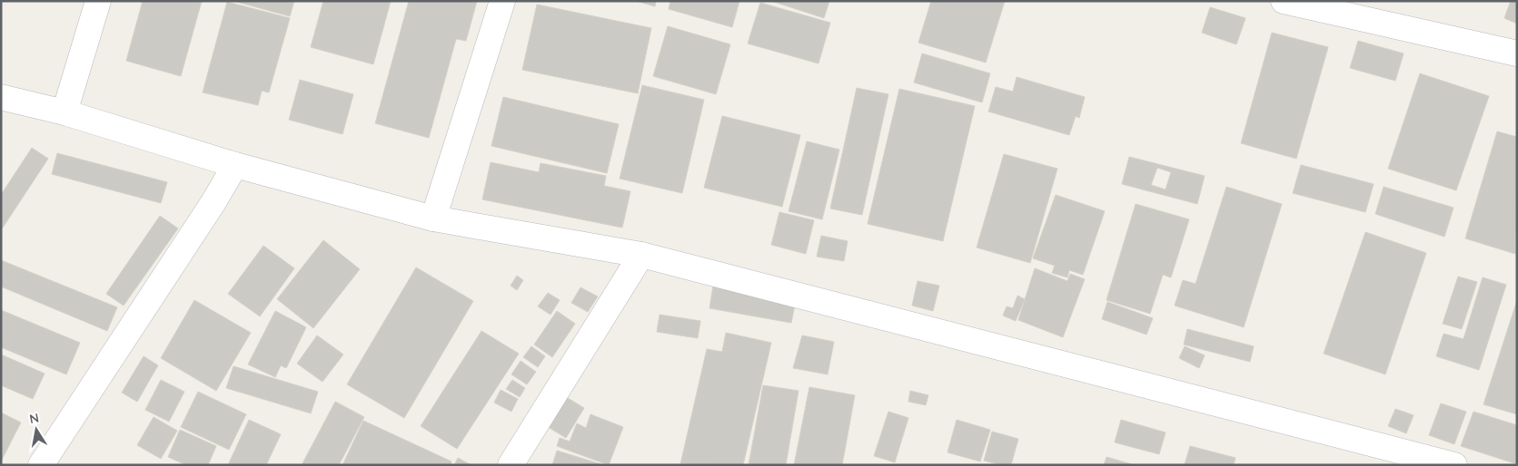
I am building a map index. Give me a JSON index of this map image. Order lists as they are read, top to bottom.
{
  "north": "top"
}
